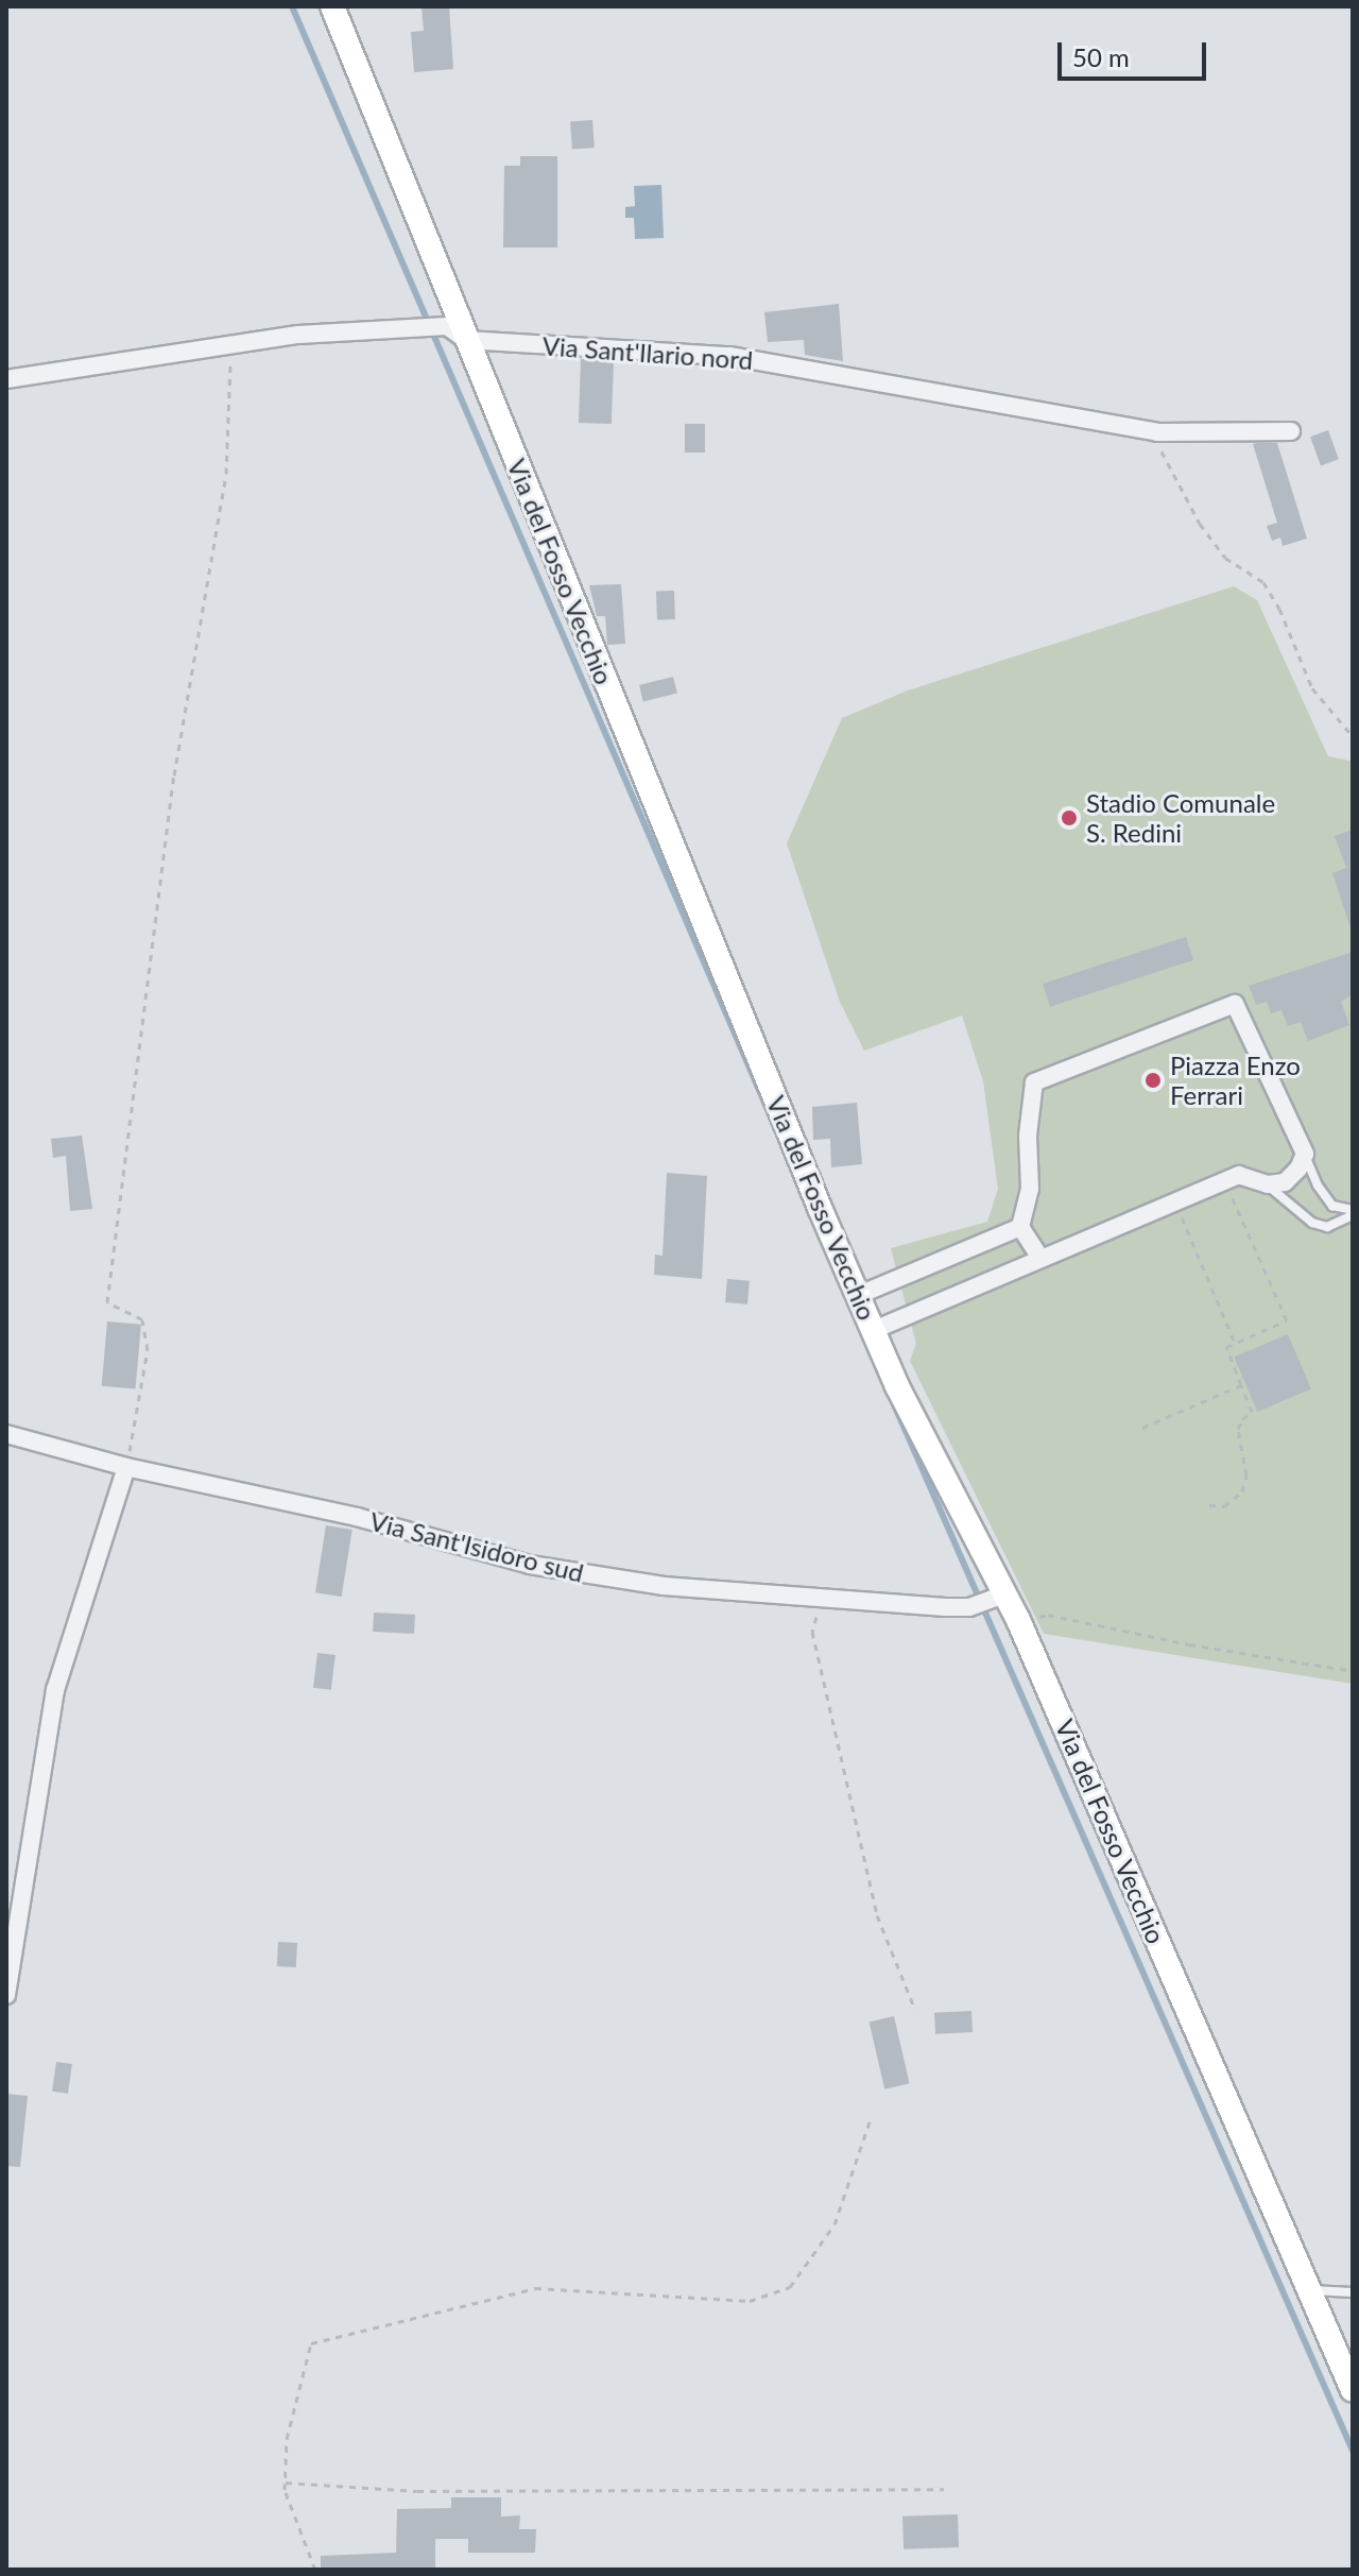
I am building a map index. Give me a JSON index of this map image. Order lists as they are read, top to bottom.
{
  "streets": {
    "street": ["Via Sant'Ilario nord", "Via del Fosso Vecchio", "Via Sant'Isidoro sud"]
  },
  "crossings": [
    ["Via Sant'Ilario nord", "Via del Fosso Vecchio"],
    ["Via del Fosso Vecchio", "Via Sant'Isidoro sud"]
  ],
  "places": ["Stadio Comunale S. Redini", "Piazza Enzo Ferrari"],
  "scale_bar": "50 m"
}
